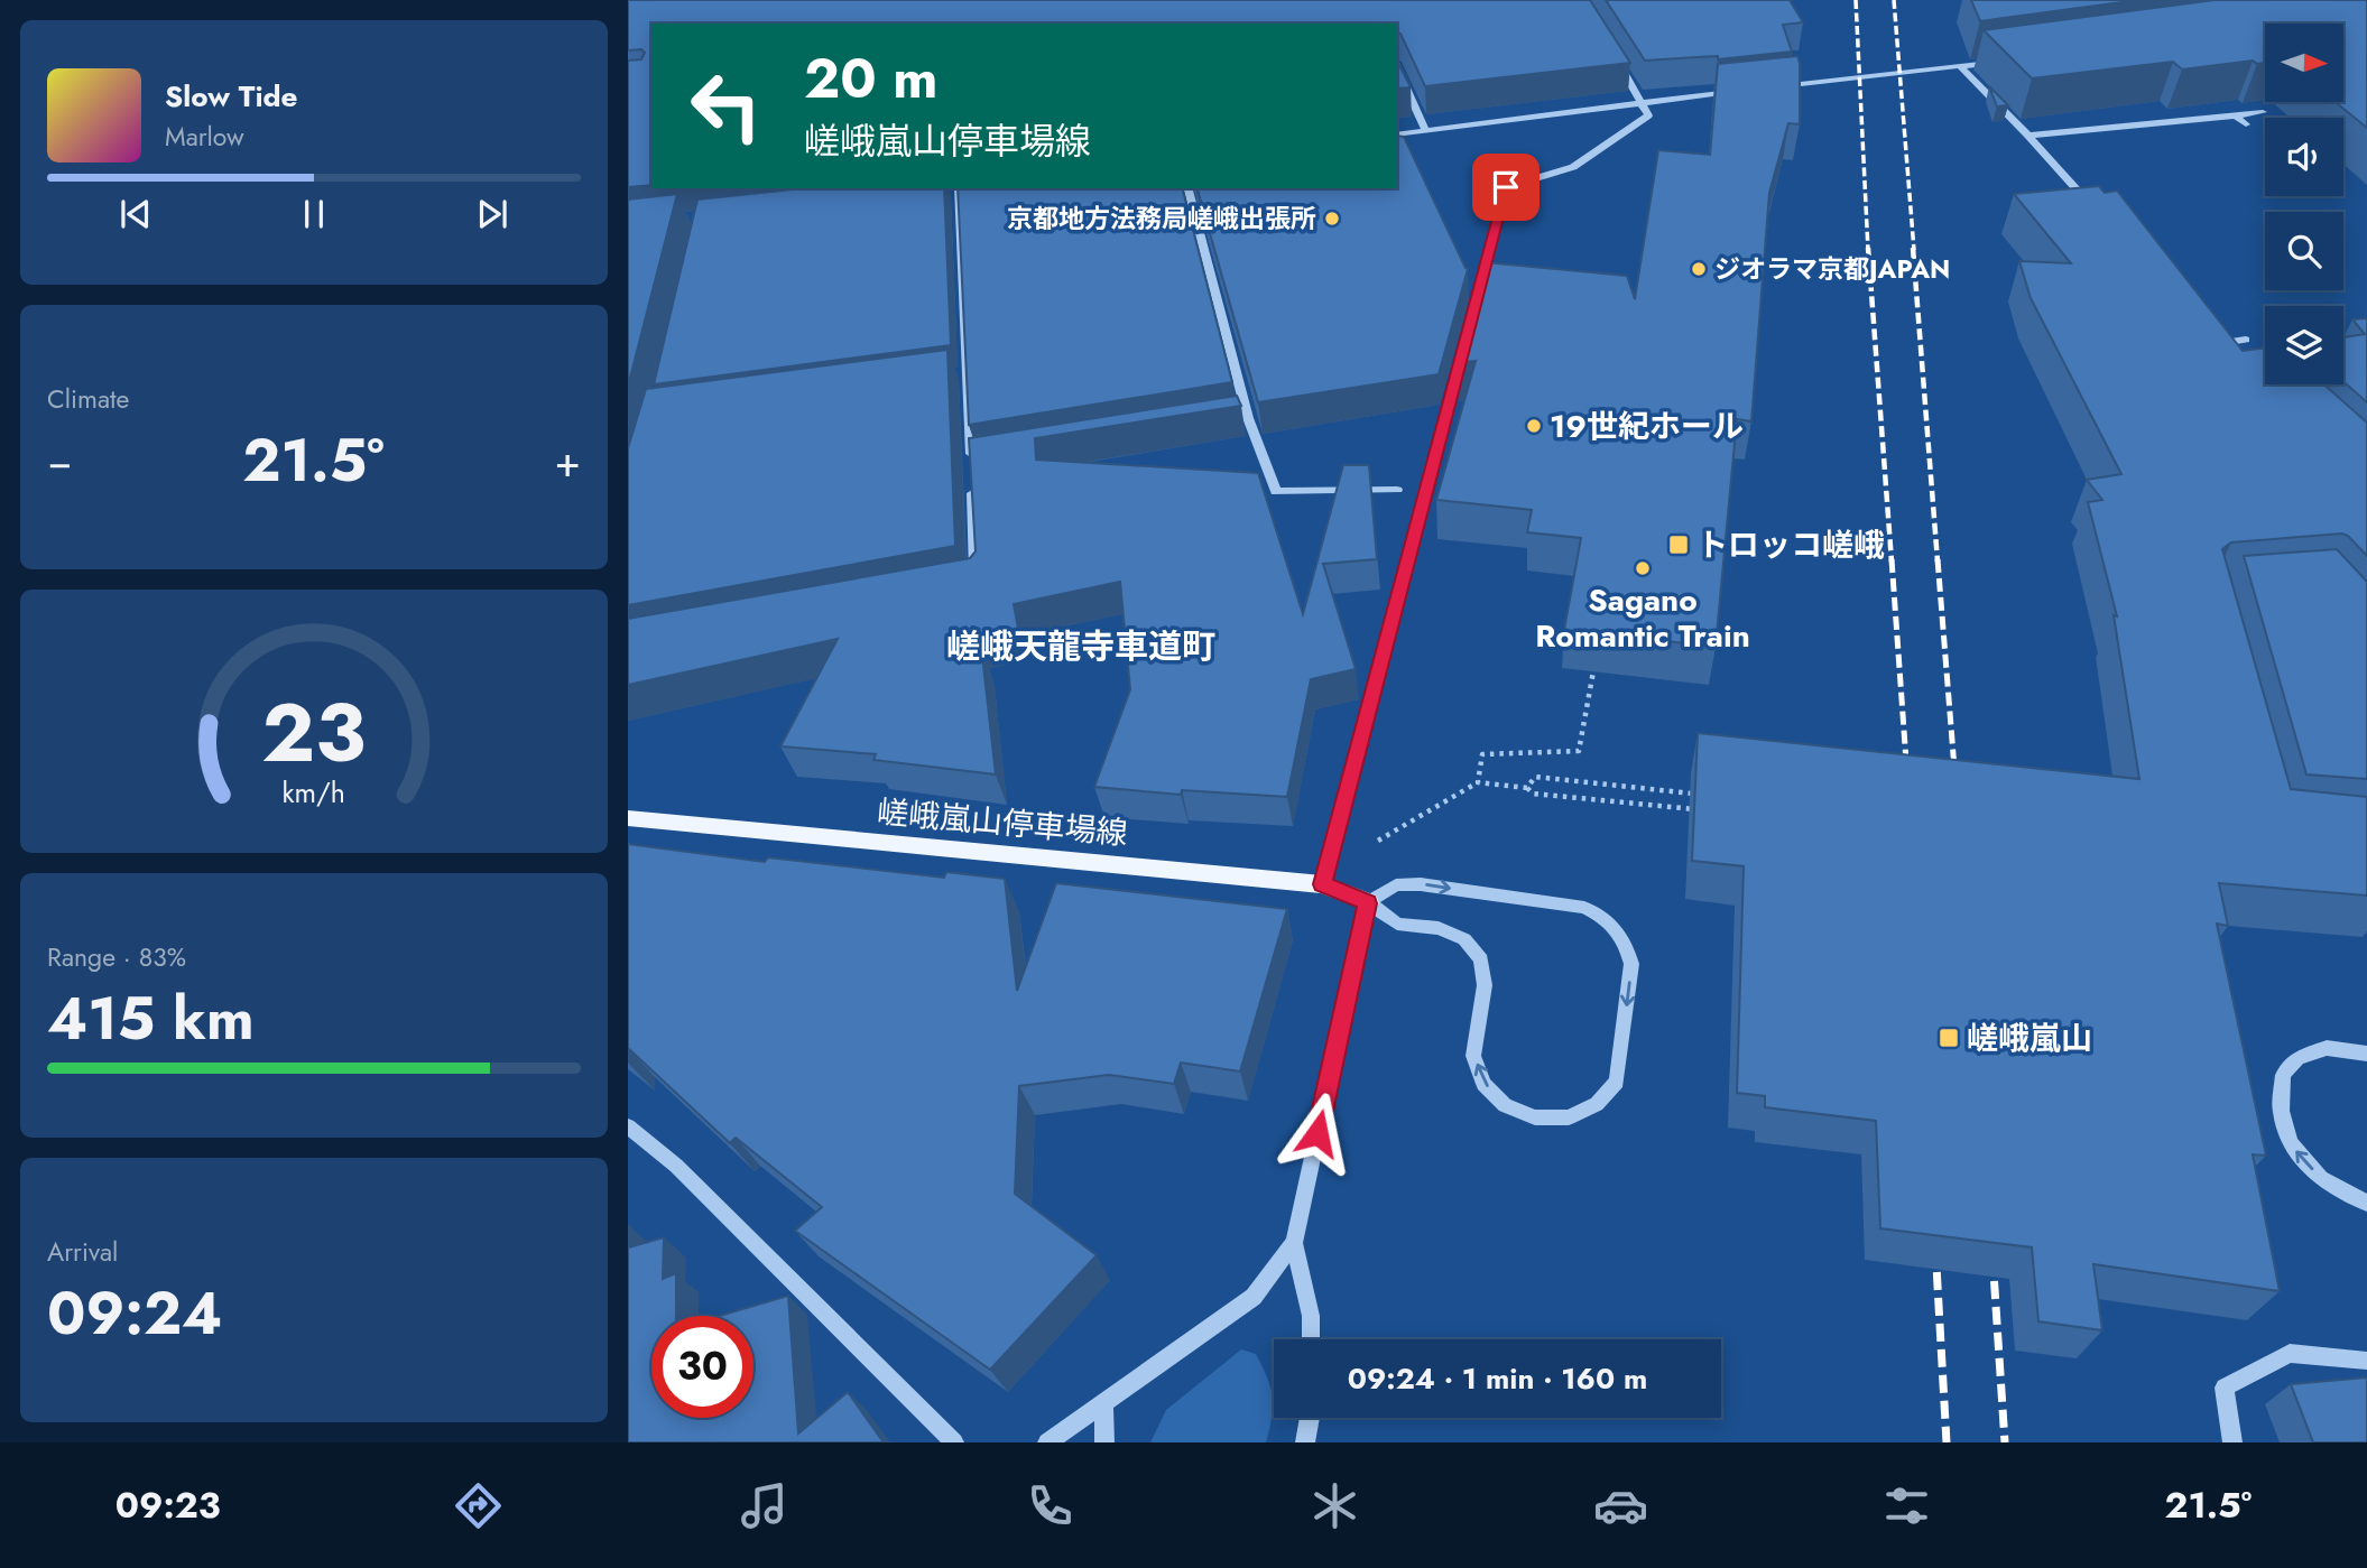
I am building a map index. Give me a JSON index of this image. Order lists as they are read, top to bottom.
{
  "streets": {
    "main road": ["嵯峨嵐山停車場線"]
  },
  "districts": ["嵯峨天龍寺車道町"],
  "places": {
    "other": [
      "京都地方法務局嵯峨出張所",
      "ジオラマ京都JAPAN",
      "19世紀ホール",
      "Sagano Romantic Train"
    ],
    "transit": ["トロッコ嵯峨", "嵯峨嵐山"]
  },
  "north": "right",
  "page": {
    "turn": ["20 m", "嵯峨嵐山停車場線"],
    "song": ["Slow Tide", "Marlow"],
    "tile": [
      "Climate",
      ["Range · 83%", "415 km"],
      ["Arrival", "09:24"]
    ],
    "heat": ["−", "21.5°", "+"],
    "limit": "30",
    "trip": "09:24 · 1 min · 160 m",
    "tabs": ["09:23", "21.5°"],
    "gauge": ["23", "km/h"]
  }
}
